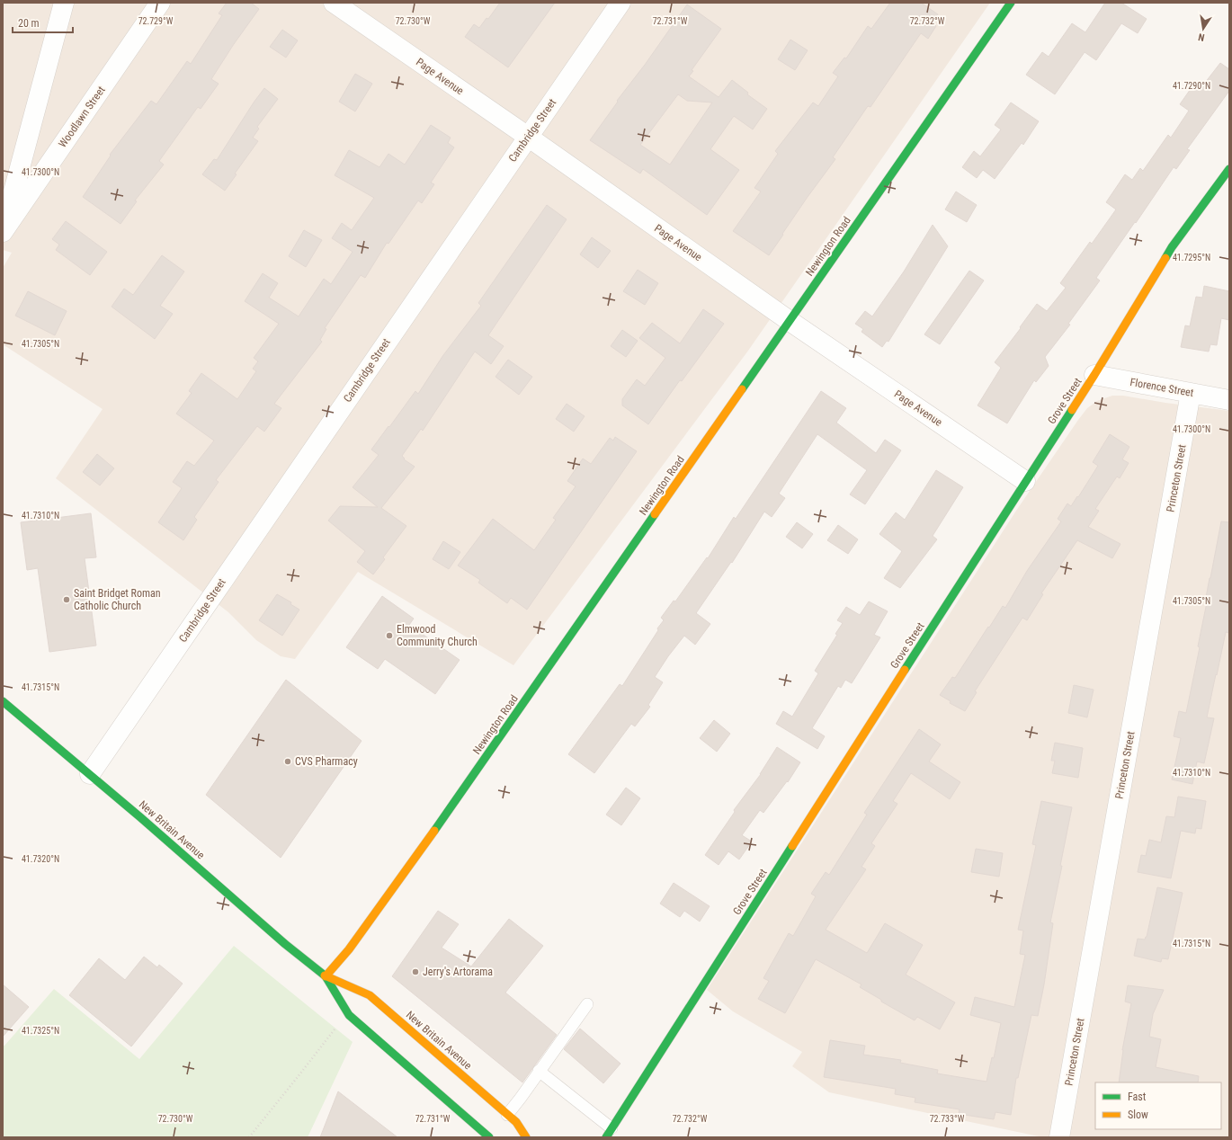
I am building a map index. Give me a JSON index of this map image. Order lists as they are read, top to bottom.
{
  "streets": {
    "main road": ["Newington Road", "Grove Street", "New Britain Avenue"],
    "street": [
      "Page Avenue",
      "Woodlawn Street",
      "Cambridge Street",
      "Florence Street",
      "Princeton Street"
    ]
  },
  "crossings": [
    ["Page Avenue", "Cambridge Street"],
    ["Page Avenue", "Newington Road"],
    ["Page Avenue", "Grove Street"],
    ["Cambridge Street", "New Britain Avenue"],
    ["Newington Road", "New Britain Avenue"],
    ["Florence Street", "Grove Street"],
    ["Florence Street", "Princeton Street"]
  ],
  "places": [
    "Saint Bridget Roman Catholic Church",
    "Elmwood Community Church",
    "CVS Pharmacy",
    "Jerry's Artorama"
  ],
  "legend": ["Fast", "Slow"],
  "scale_bar": "20 m",
  "north": "bottom",
  "coordinates": [
    "72.729°W",
    "72.730°W",
    "72.731°W",
    "72.732°W",
    "41.7290°N",
    "41.7300°N",
    "41.7295°N",
    "41.7305°N",
    "41.7310°N",
    "41.7315°N",
    "41.7320°N",
    "41.7325°N",
    "72.733°W"
  ]
}
